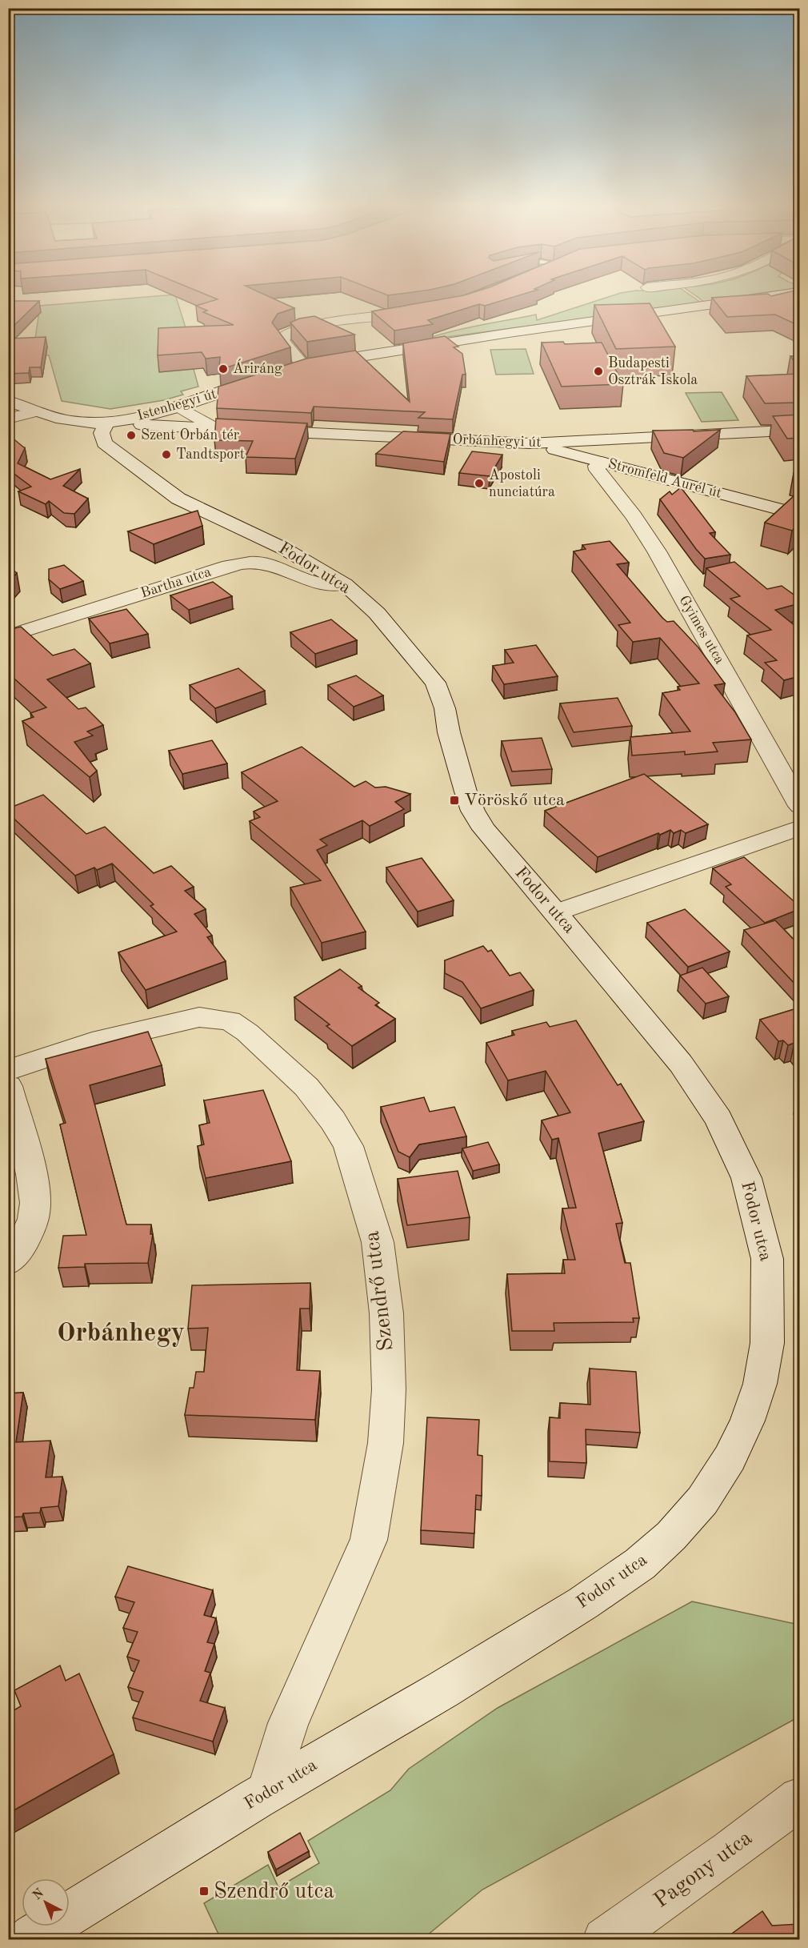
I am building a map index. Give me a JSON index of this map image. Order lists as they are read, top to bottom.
{
  "streets": {
    "street": [
      "Istenhegyi út",
      "Orbánhegyi út",
      "Stromfeld Aurél út",
      "Fodor utca",
      "Bartha utca",
      "Gyimes utca",
      "Szendrő utca",
      "Pagony utca"
    ]
  },
  "crossings": [
    ["Istenhegyi út", "Orbánhegyi út"],
    ["Istenhegyi út", "Fodor utca"],
    ["Orbánhegyi út", "Stromfeld Aurél út"],
    ["Orbánhegyi út", "Fodor utca"],
    ["Stromfeld Aurél út", "Gyimes utca"],
    ["Fodor utca", "Bartha utca"],
    ["Fodor utca", "Szendrő utca"]
  ],
  "districts": ["Orbánhegy"],
  "places": {
    "other": [
      "Áriráng",
      "Budapesti Osztrák Iskola",
      "Szent Orbán tér",
      "Tandtsport",
      "Apostoli nunciatúra"
    ],
    "transit": ["Vöröskő utca", "Szendrő utca"]
  },
  "north": "top left"
}
